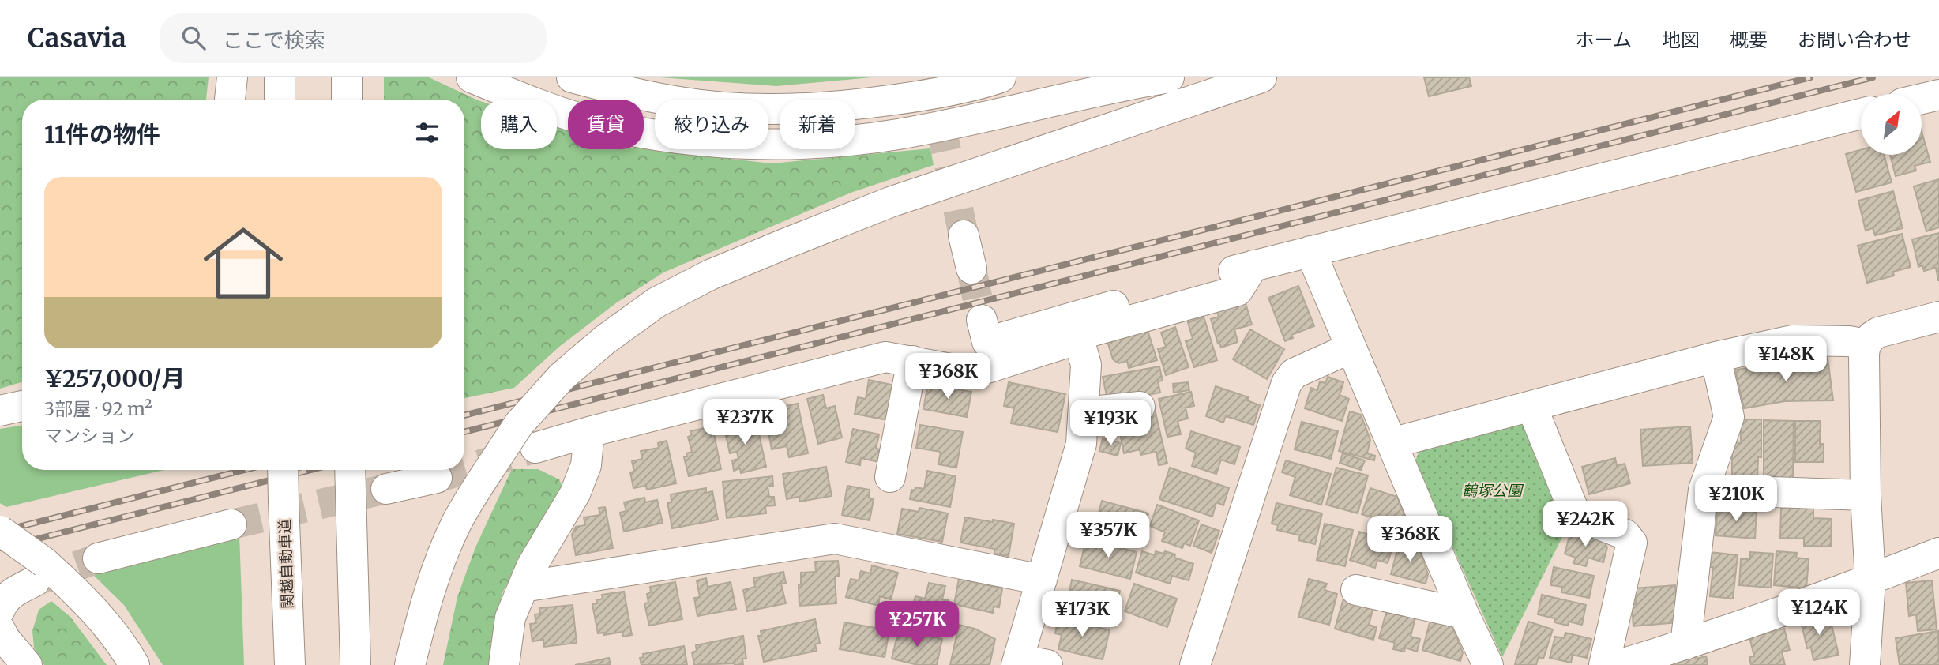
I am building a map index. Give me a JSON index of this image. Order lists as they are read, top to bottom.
{
  "streets": {
    "main road": ["関越自動車道"]
  },
  "parks": ["鶴塚公園"],
  "north": "top right",
  "page": {
    "header": "Casavia",
    "search": "ここで検索",
    "nav": [
      "ホーム",
      "地図",
      "概要",
      "お問い合わせ"
    ],
    "chip": [
      "購入",
      "賃貸",
      "絞り込み",
      "新着"
    ],
    "heading": "11件の物件",
    "list": [
      {
        "name": "¥257,000/月",
        "note": "3部屋 · 92 m² · マンション"
      }
    ],
    "price": [
      "¥148K",
      "¥368K",
      "¥237K",
      "¥193K",
      "¥210K",
      "¥242K",
      "¥357K",
      "¥368K",
      "¥124K",
      "¥173K",
      "¥257K"
    ]
  }
}
